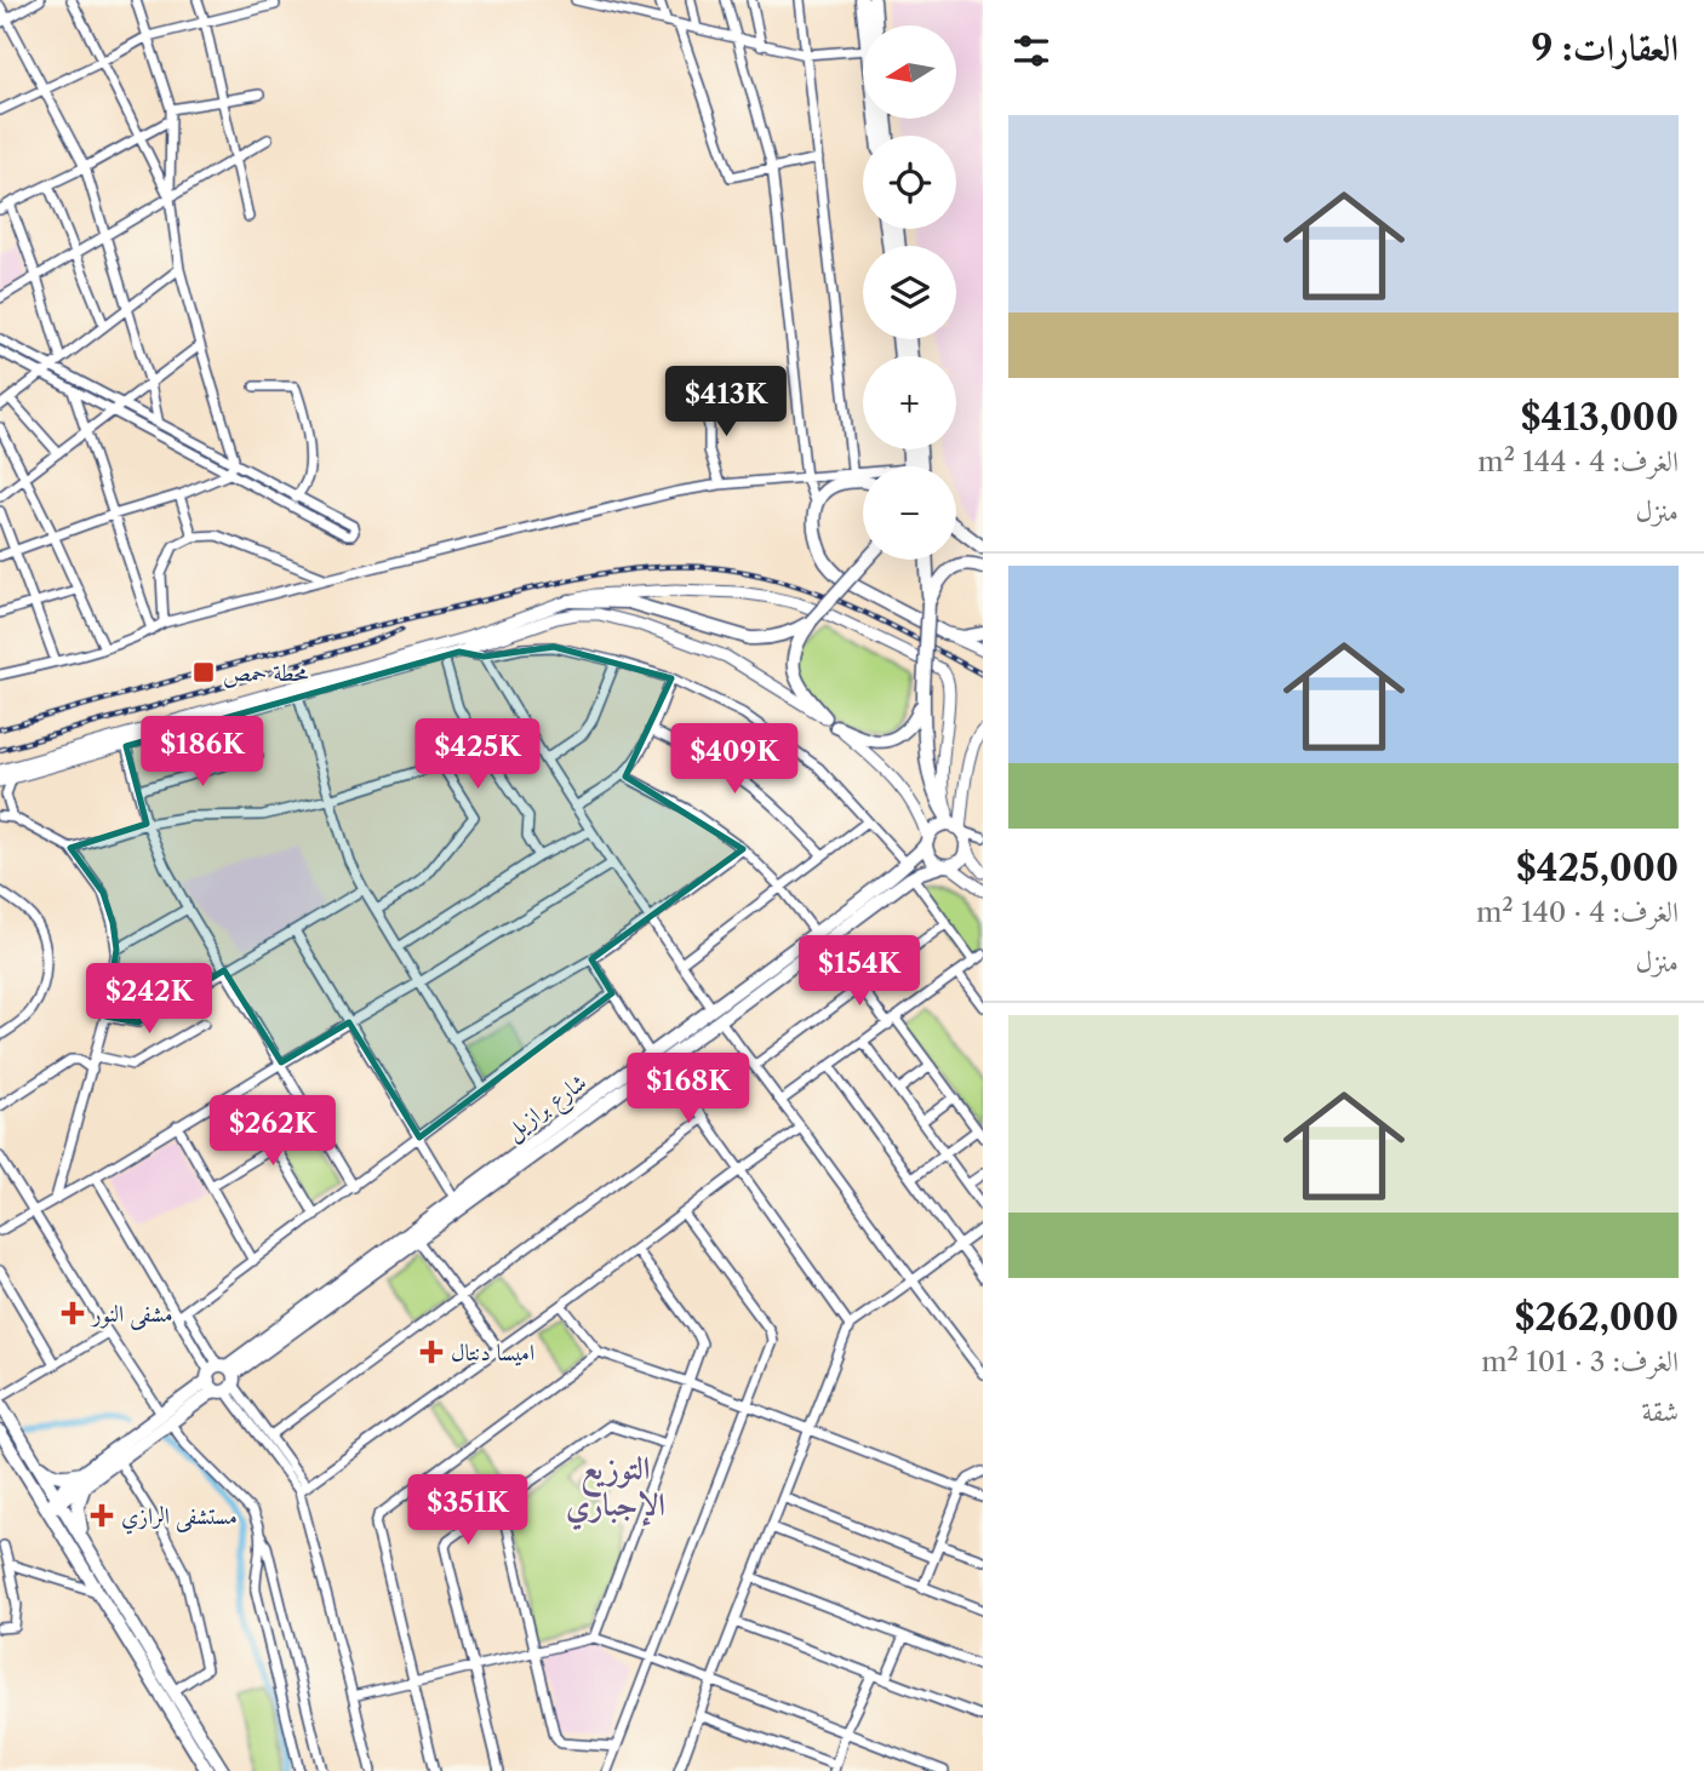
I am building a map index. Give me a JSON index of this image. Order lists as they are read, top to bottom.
{
  "streets": {
    "highway": ["شارع برازيل"]
  },
  "districts": ["التوزيع الإجباري"],
  "places": {
    "transit": ["محطة حمص"],
    "health": ["مشفى النور", "اميسا دنتال", "مستشفى الرازي"]
  },
  "north": "left",
  "page": {
    "heading": "العقارات: 9",
    "map_buttons": ["+", "−"],
    "list": [
      {
        "name": "$413,000",
        "note": "الغرف: 4 · 144 m² · منزل"
      },
      {
        "name": "$425,000",
        "note": "الغرف: 4 · 140 m² · منزل"
      },
      {
        "name": "$262,000",
        "note": "الغرف: 3 · 101 m² · شقة"
      }
    ],
    "price": [
      "$413K",
      "$186K",
      "$425K",
      "$409K",
      "$154K",
      "$242K",
      "$168K",
      "$262K",
      "$351K"
    ]
  }
}
